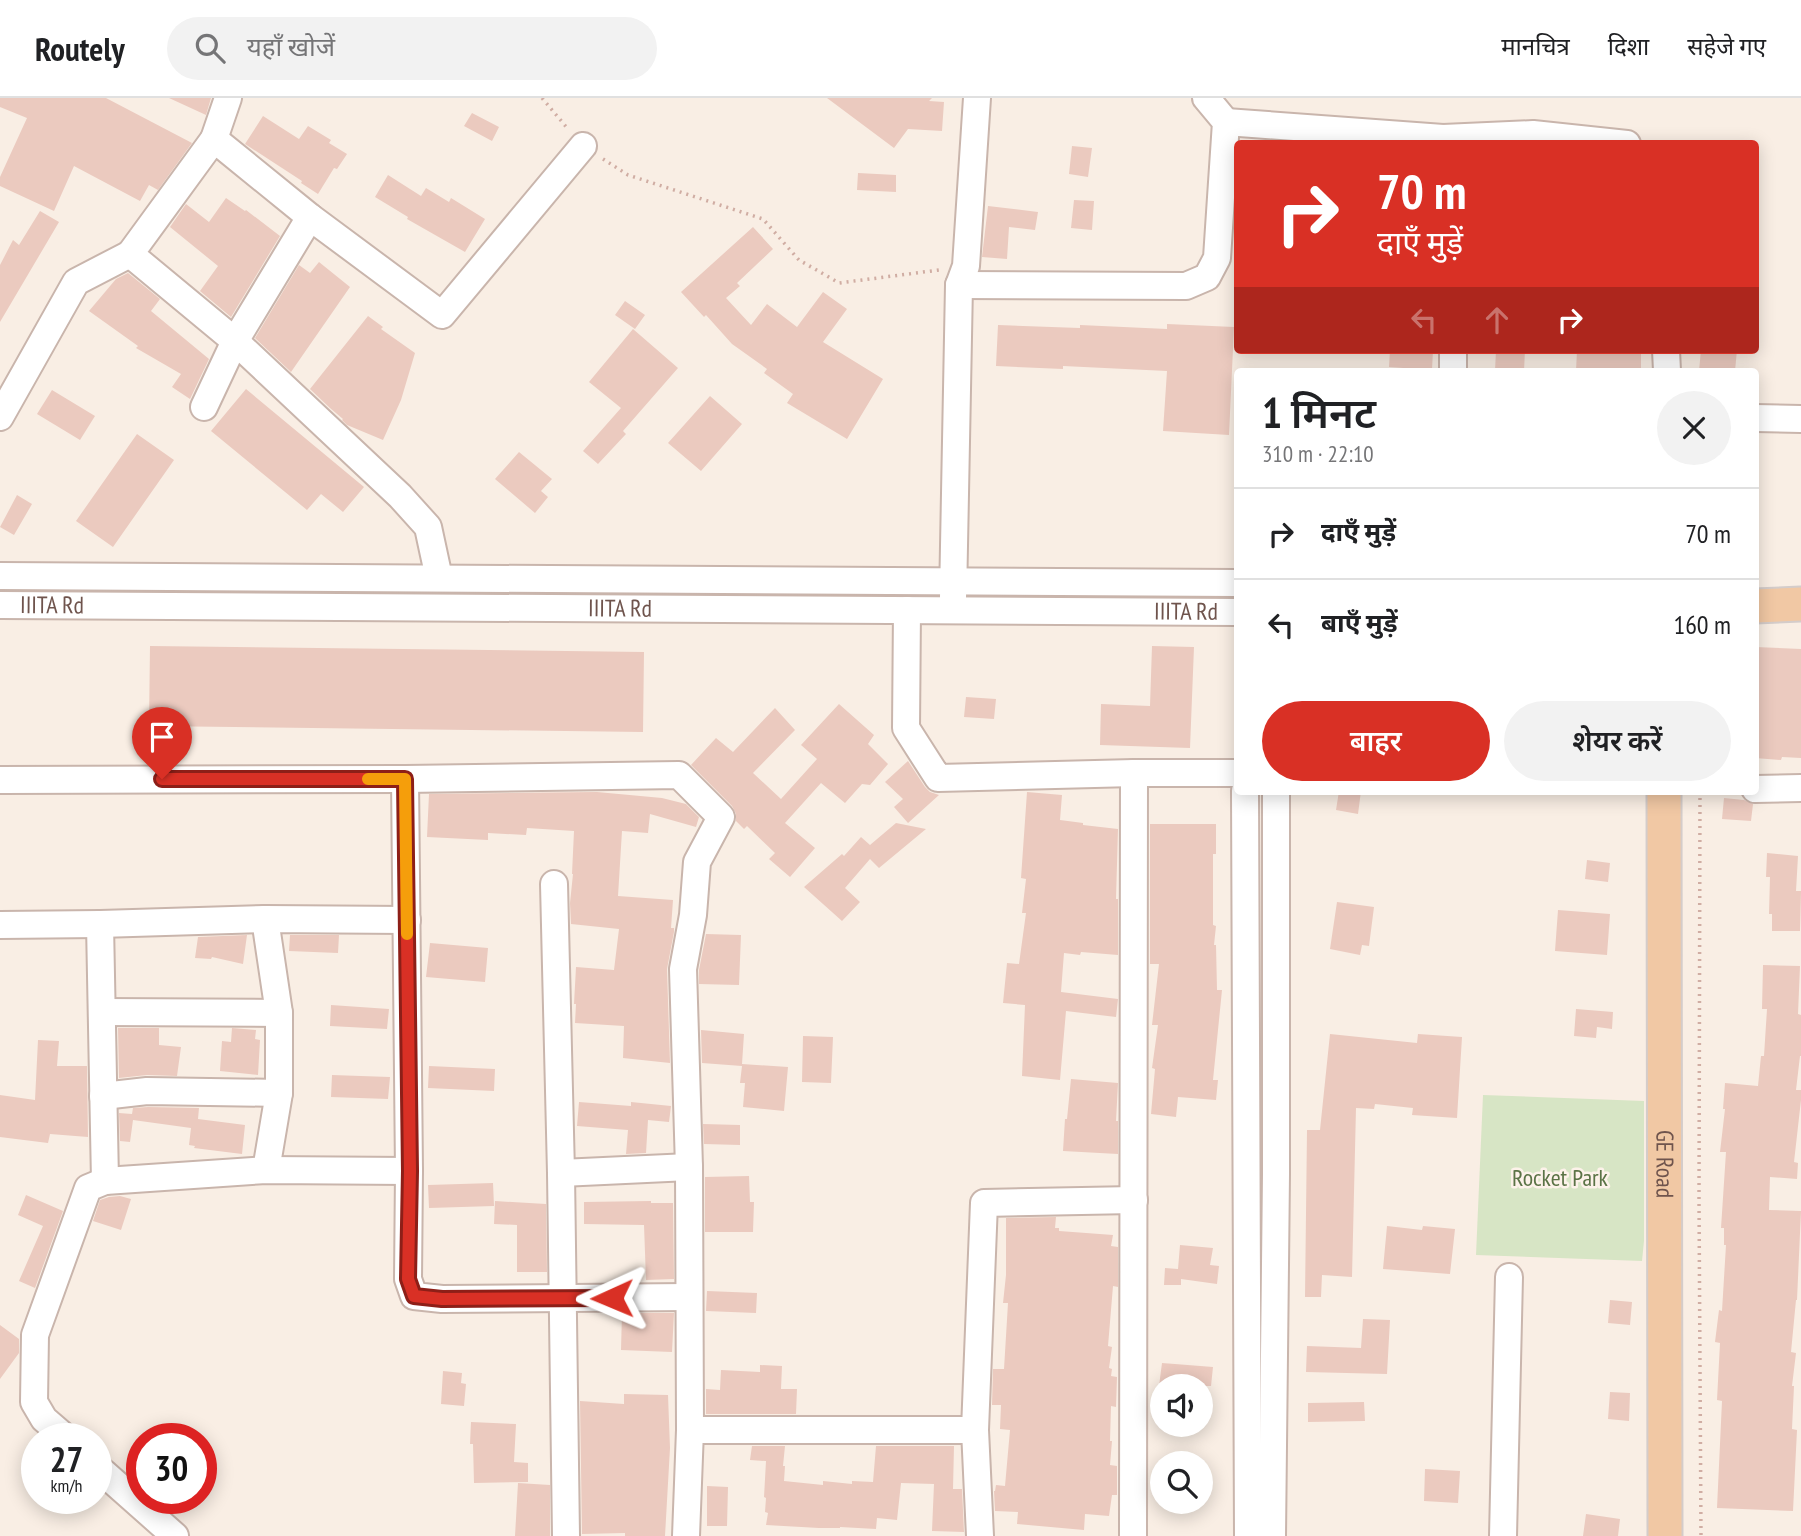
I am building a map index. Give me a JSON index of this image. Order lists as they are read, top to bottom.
{
  "streets": {
    "main road": ["GE Road"],
    "street": ["IIITA Rd"]
  },
  "parks": ["Rocket Park"],
  "page": {
    "header": "Routely",
    "search": "यहाँ खोजें",
    "nav": ["मानचित्र", "दिशा", "सहेजे गए"],
    "turn": ["70 m", "दाएँ मुड़ें"],
    "heading": ["1 मिनट", "310 m · 22:10"],
    "list": [
      {
        "name": "दाएँ मुड़ें",
        "value": "70 m"
      },
      {
        "name": "बाएँ मुड़ें",
        "value": "160 m"
      }
    ],
    "buttons": ["बाहर", "शेयर करें"],
    "speed": "27 km/h",
    "limit": "30"
  }
}
